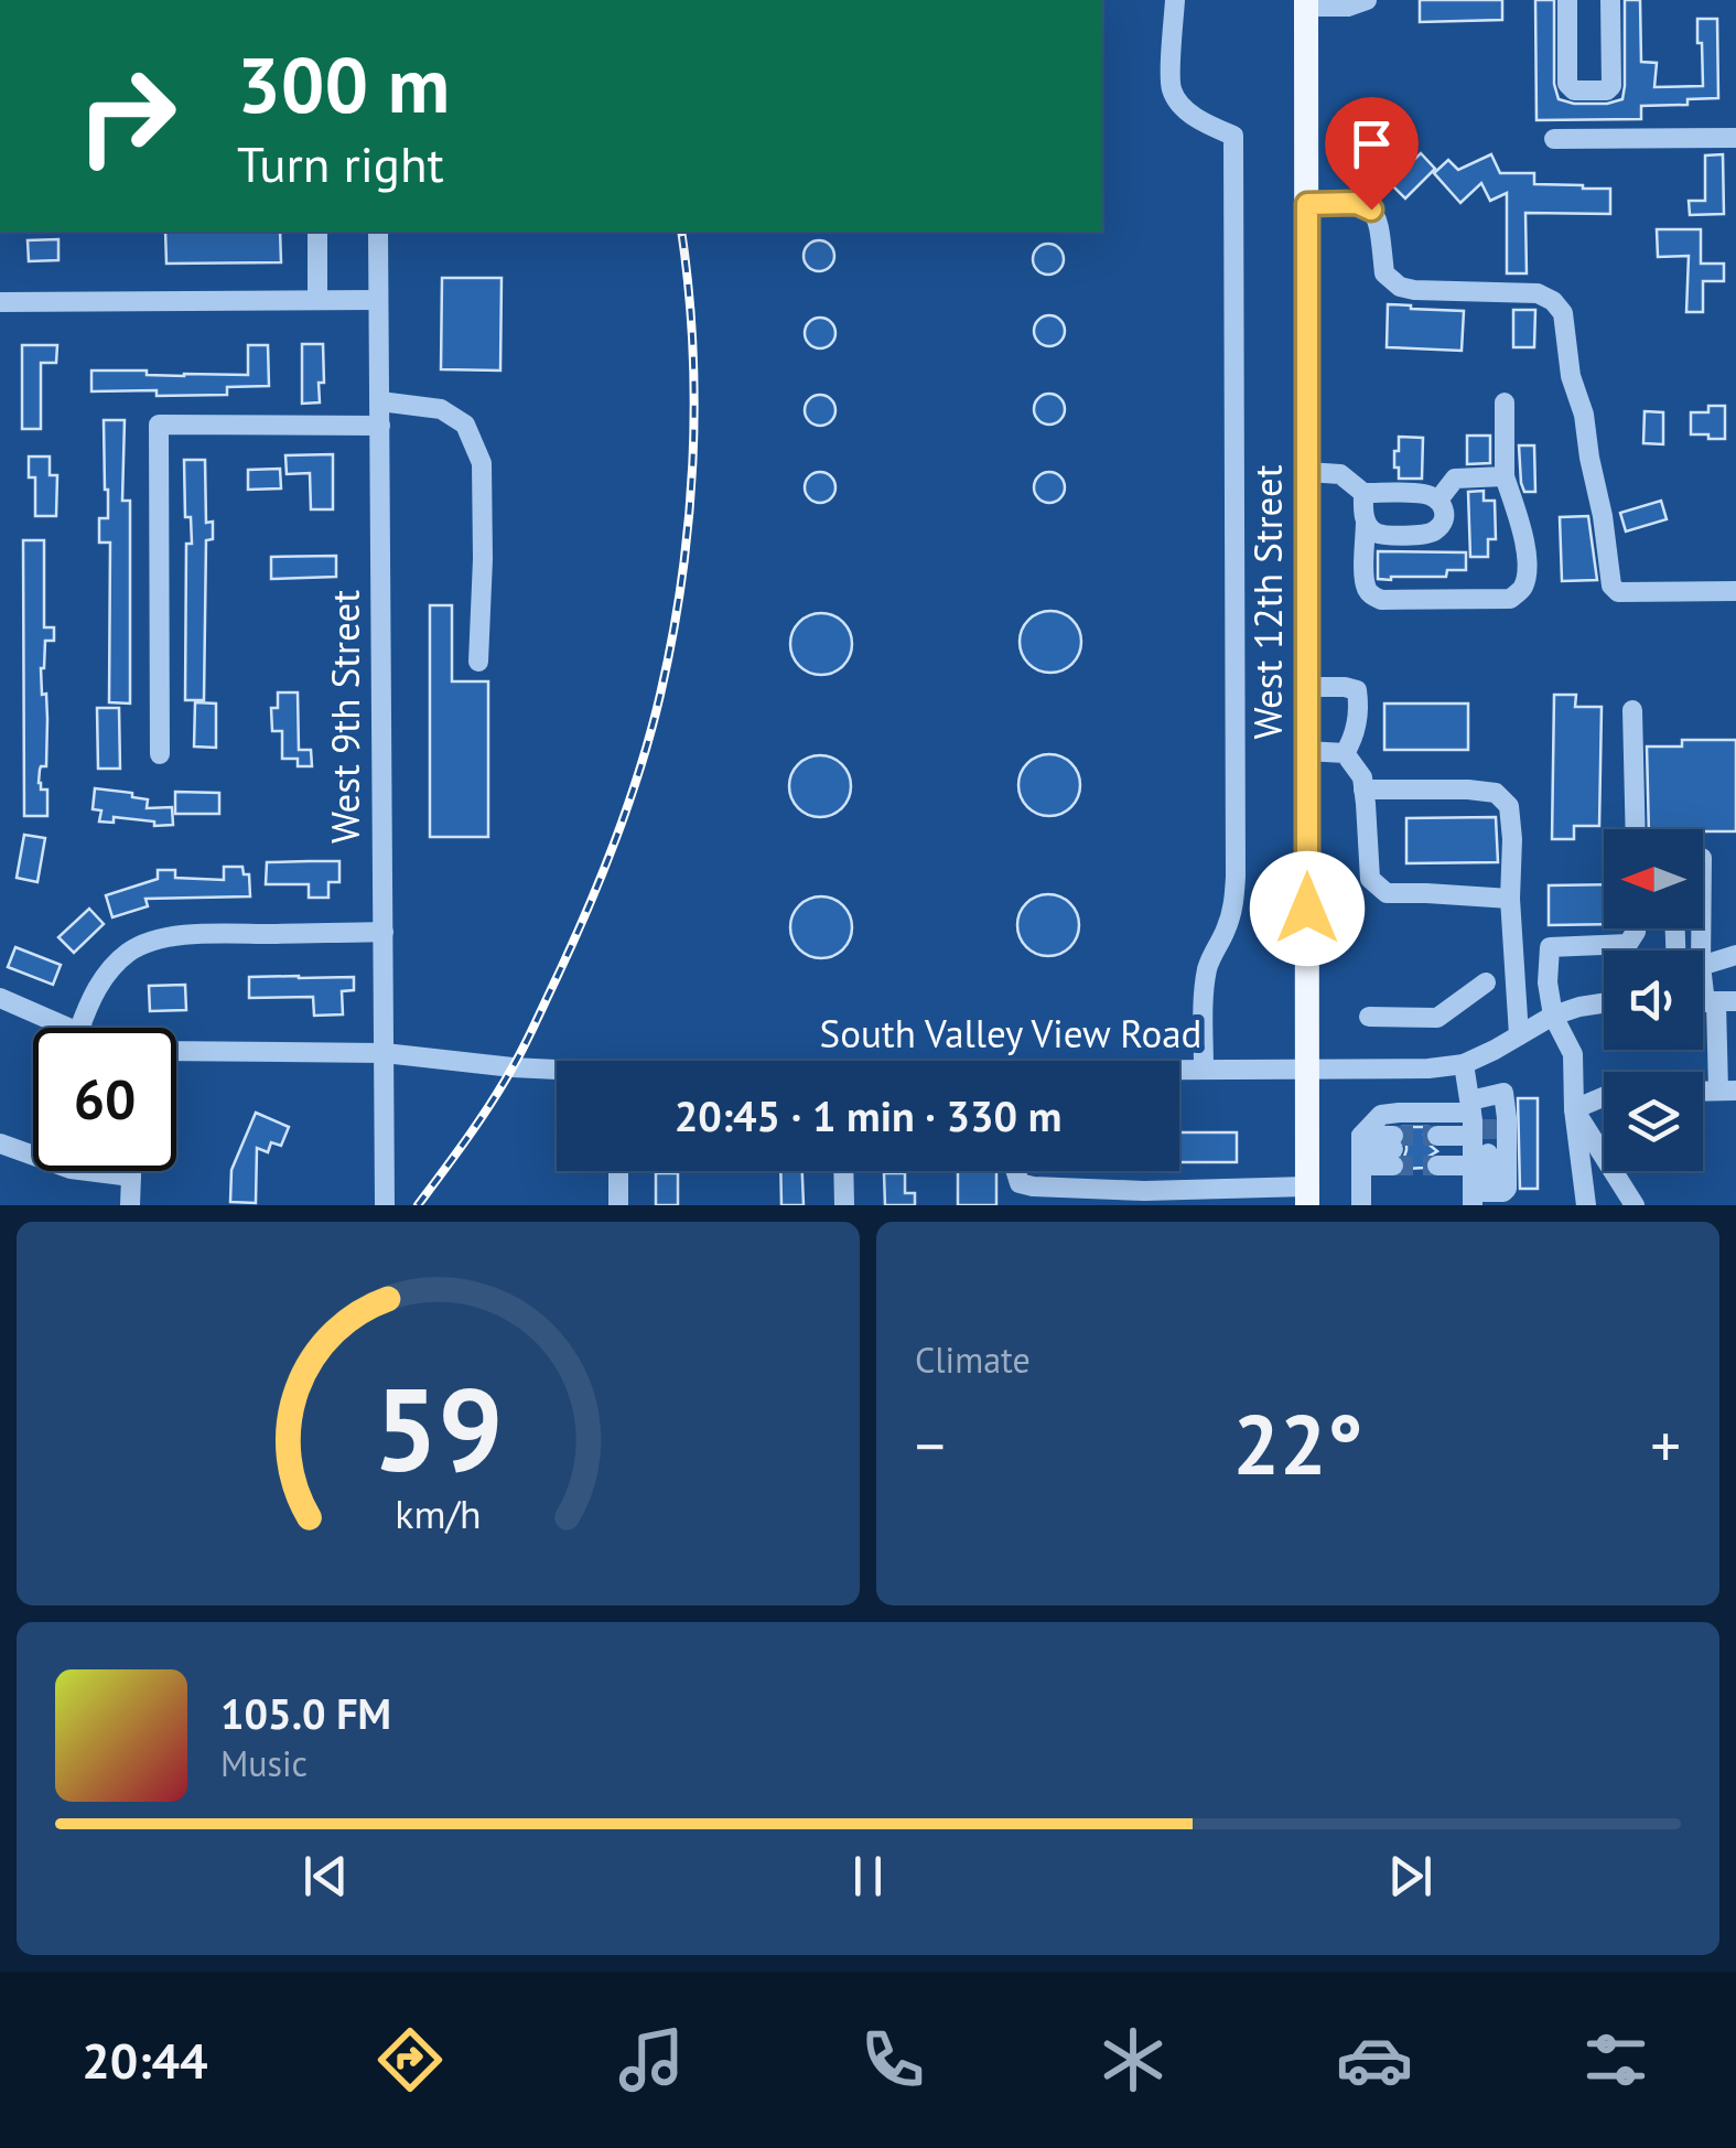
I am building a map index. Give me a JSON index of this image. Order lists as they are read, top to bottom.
{
  "streets": {
    "main road": ["West 12th Street"],
    "street": ["West 9th Street", "South Valley View Road"]
  },
  "crossings": [
    ["West 12th Street", "South Valley View Road"],
    ["West 9th Street", "South Valley View Road"]
  ],
  "north": "left",
  "page": {
    "turn": ["300 m", "Turn right"],
    "limit": "60",
    "trip": "20:45 · 1 min · 330 m",
    "tile": "Climate",
    "heat": ["−", "22°", "+"],
    "song": ["105.0 FM", "Music"],
    "tabs": "20:44",
    "gauge": ["59", "km/h"]
  }
}
